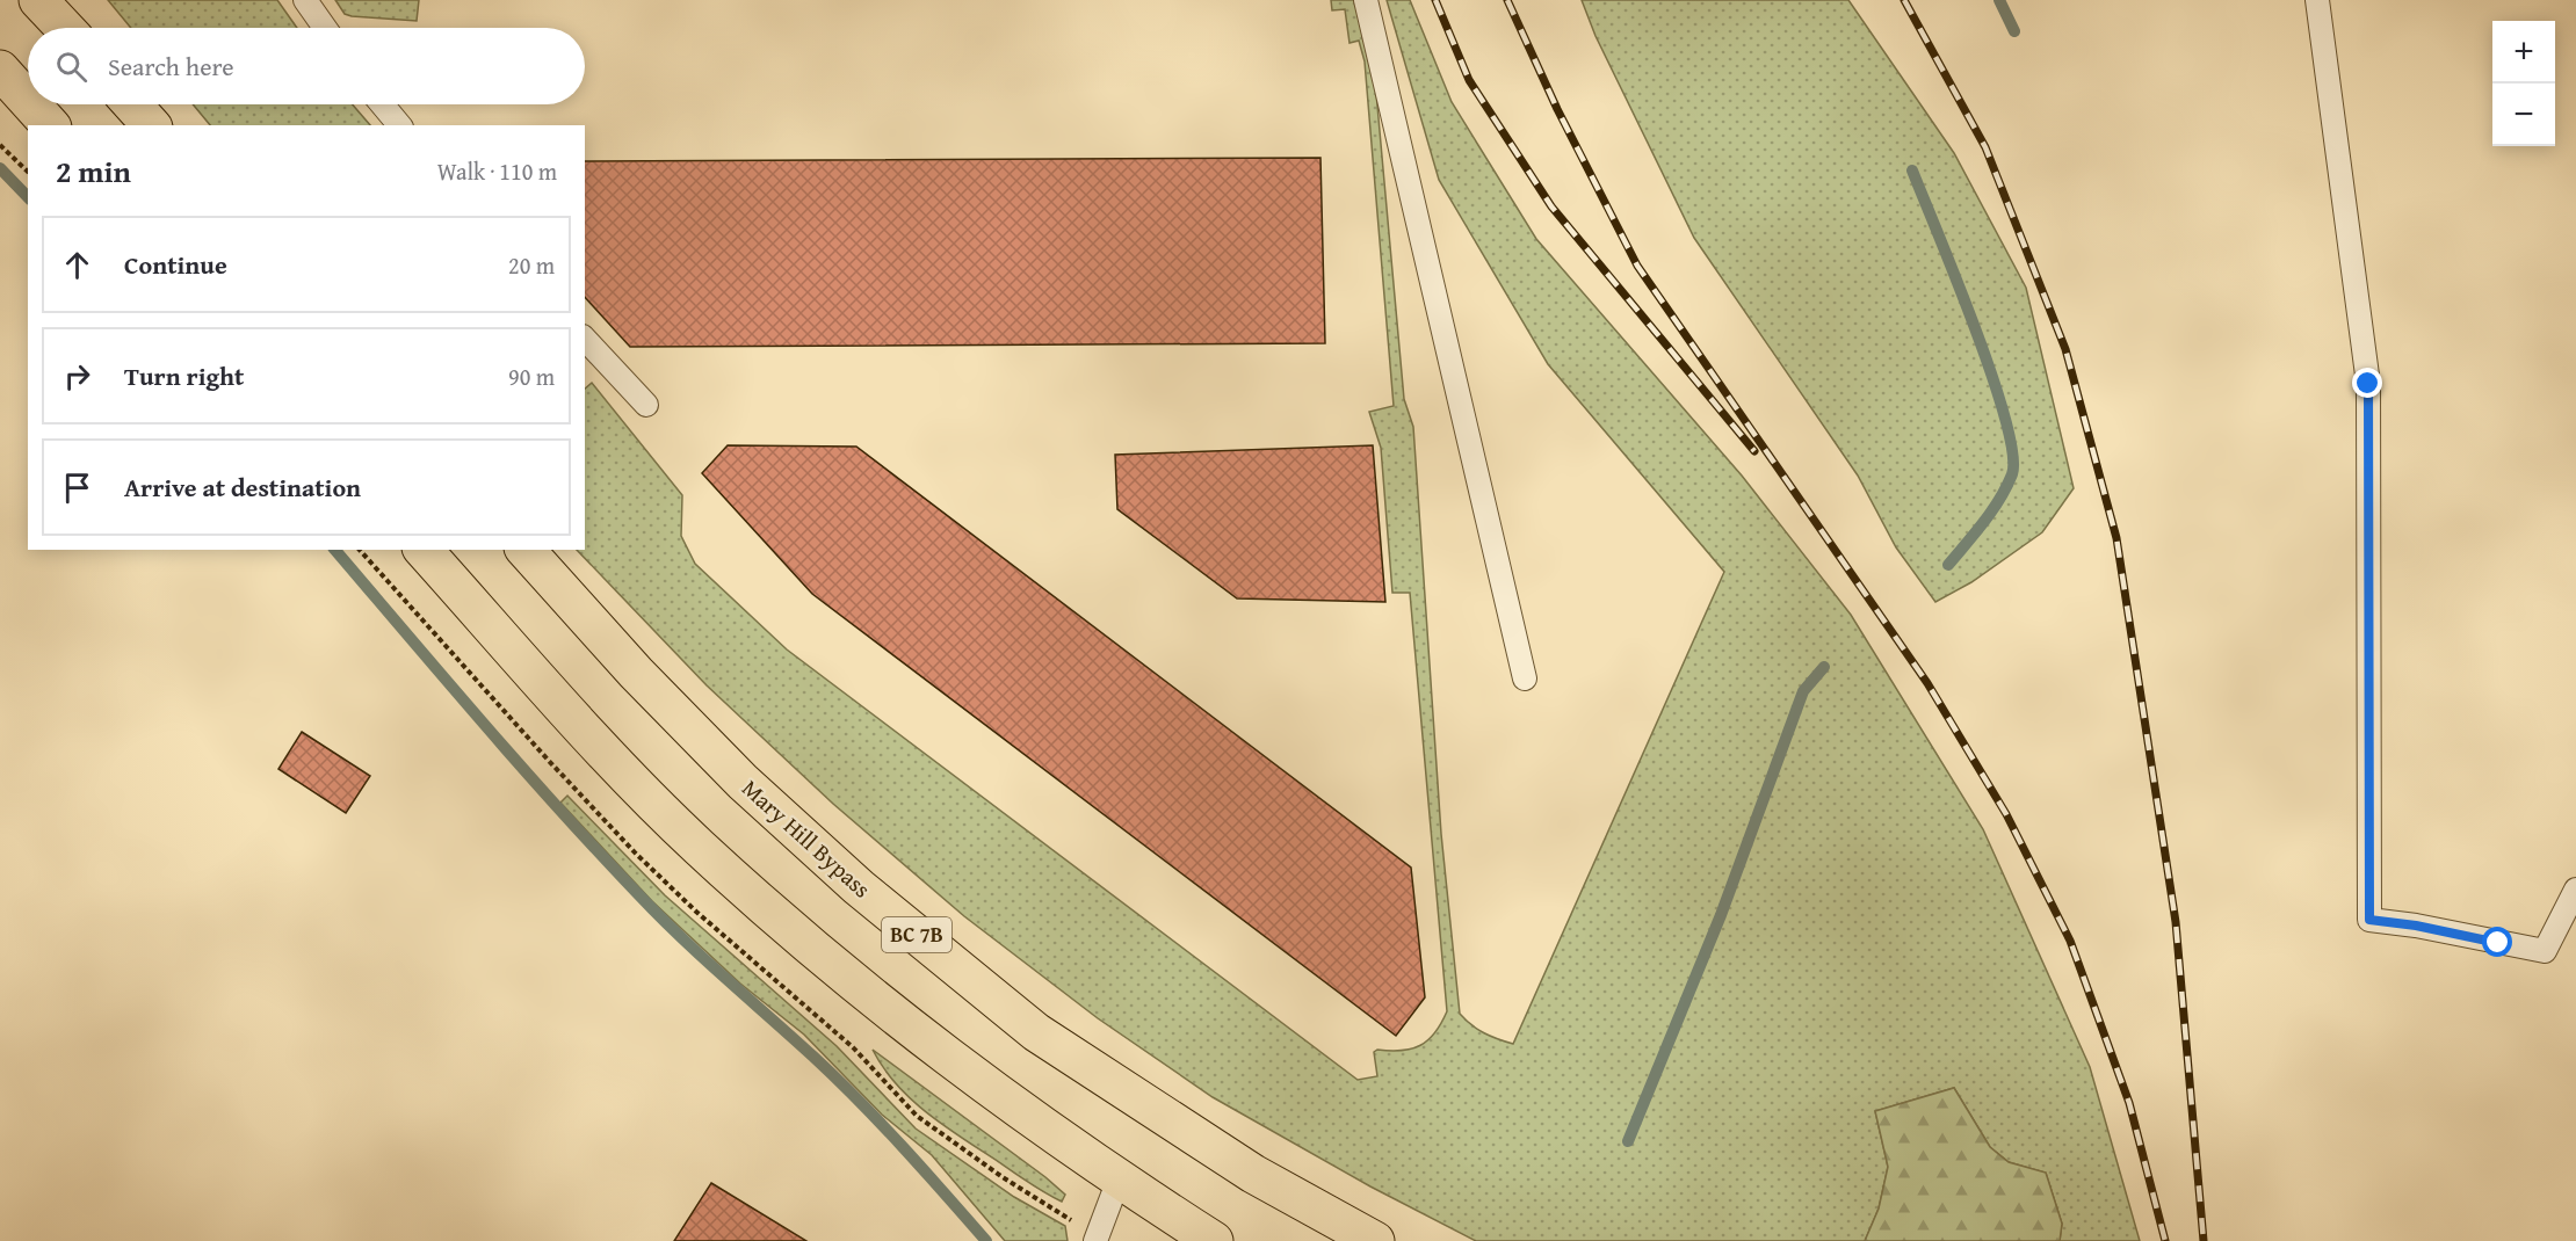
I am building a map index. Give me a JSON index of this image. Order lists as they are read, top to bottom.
{
  "streets": {
    "highway": ["Mary Hill Bypass", "BC 7B"]
  },
  "page": {
    "map_buttons": ["+", "−"],
    "search": "Search here",
    "heading": ["2 min", "Walk · 110 m"],
    "list": [
      ["Continue", "20 m"],
      ["Turn right", "90 m"],
      "Arrive at destination"
    ]
  }
}
